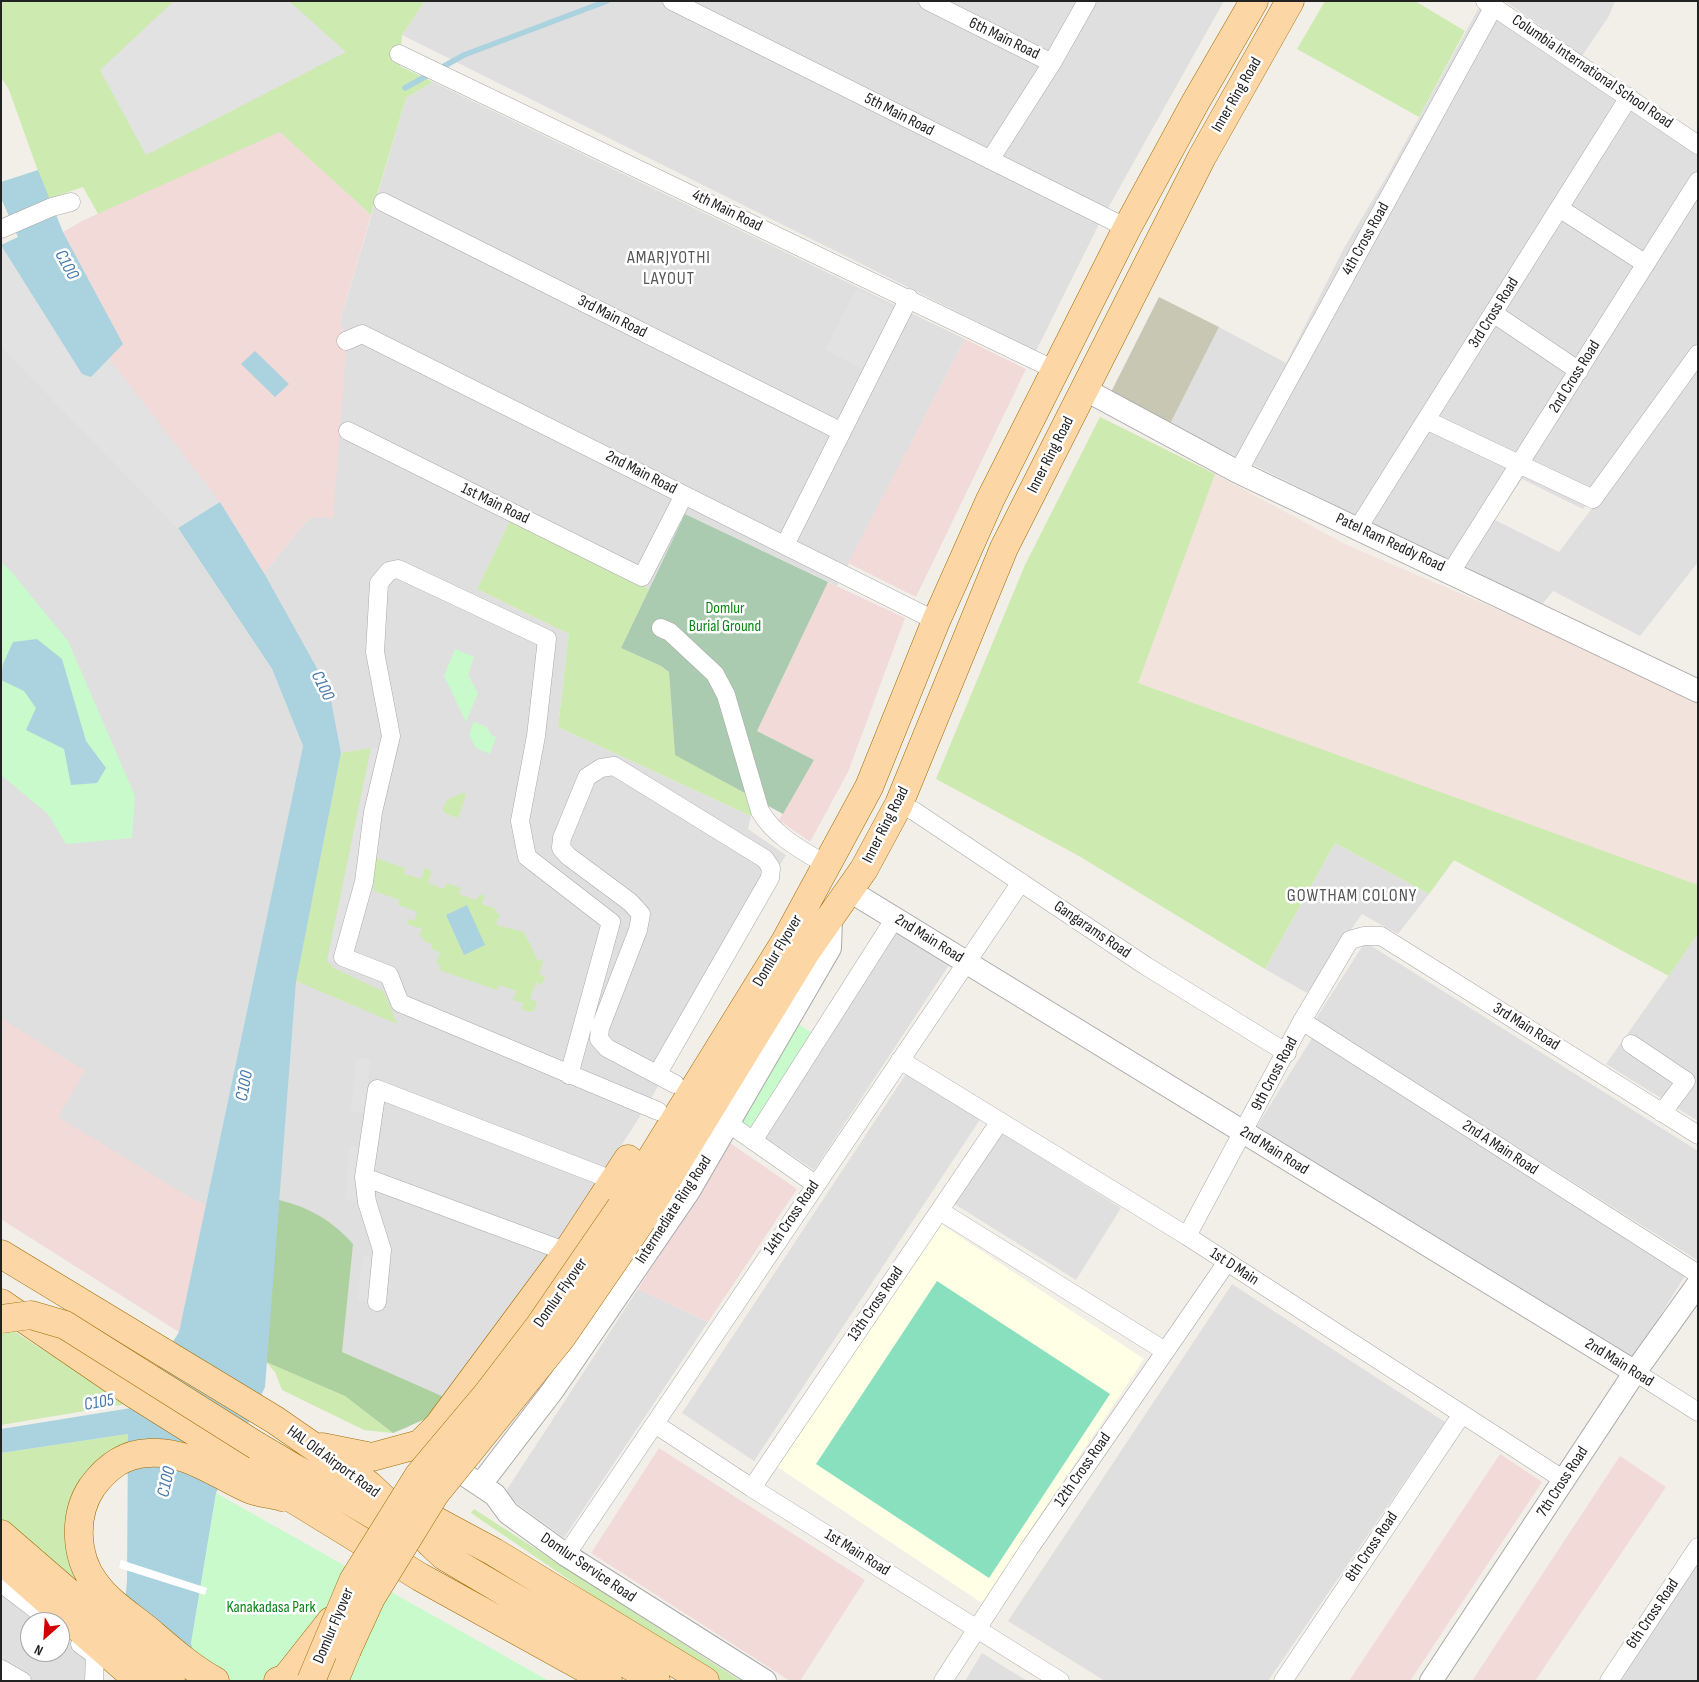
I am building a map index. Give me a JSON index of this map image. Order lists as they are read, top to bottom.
{
  "streets": {
    "main road": ["Inner Ring Road", "Domlur Flyover", "HAL Old Airport Road"],
    "street": [
      "6th Main Road",
      "Columbia International School Road",
      "5th Main Road",
      "4th Main Road",
      "4th Cross Road",
      "3rd Cross Road",
      "3rd Main Road",
      "2nd Cross Road",
      "2nd Main Road",
      "1st Main Road",
      "Patel Ram Reddy Road",
      "Gangarams Road",
      "9th Cross Road",
      "2nd A Main Road",
      "Intermediate Ring Road",
      "14th Cross Road",
      "1st D Main",
      "13th Cross Road",
      "12th Cross Road",
      "7th Cross Road",
      "8th Cross Road",
      "Domlur Service Road",
      "6th Cross Road"
    ]
  },
  "crossings": [
    ["Columbia International School Road", "4th Cross Road"],
    ["Columbia International School Road", "3rd Cross Road"],
    ["Inner Ring Road", "5th Main Road"],
    ["Inner Ring Road", "4th Main Road"],
    ["Inner Ring Road", "2nd Main Road"],
    ["Inner Ring Road", "Patel Ram Reddy Road"],
    ["Inner Ring Road", "Gangarams Road"],
    ["Inner Ring Road", "Domlur Flyover"],
    ["Inner Ring Road", "Intermediate Ring Road"],
    ["4th Cross Road", "Patel Ram Reddy Road"],
    ["3rd Cross Road", "Patel Ram Reddy Road"],
    ["3rd Main Road", "9th Cross Road"],
    ["2nd Cross Road", "Patel Ram Reddy Road"],
    ["2nd Main Road", "1st Main Road"],
    ["2nd Main Road", "9th Cross Road"],
    ["2nd Main Road", "14th Cross Road"],
    ["2nd Main Road", "7th Cross Road"],
    ["1st Main Road", "14th Cross Road"],
    ["1st Main Road", "13th Cross Road"],
    ["1st Main Road", "12th Cross Road"],
    ["Gangarams Road", "9th Cross Road"],
    ["Gangarams Road", "14th Cross Road"],
    ["Domlur Flyover", "Intermediate Ring Road"],
    ["9th Cross Road", "2nd A Main Road"],
    ["9th Cross Road", "1st D Main"],
    ["Intermediate Ring Road", "Domlur Service Road"],
    ["14th Cross Road", "1st D Main"],
    ["14th Cross Road", "Domlur Service Road"],
    ["1st D Main", "13th Cross Road"],
    ["1st D Main", "12th Cross Road"],
    ["1st D Main", "7th Cross Road"],
    ["1st D Main", "8th Cross Road"]
  ],
  "districts": ["AMARJYOTHI LAYOUT", "GOWTHAM COLONY"],
  "water": ["C100", "C105"],
  "parks": ["Domlur Burial Ground", "Kanakadasa Park"],
  "north": "bottom left"
}
